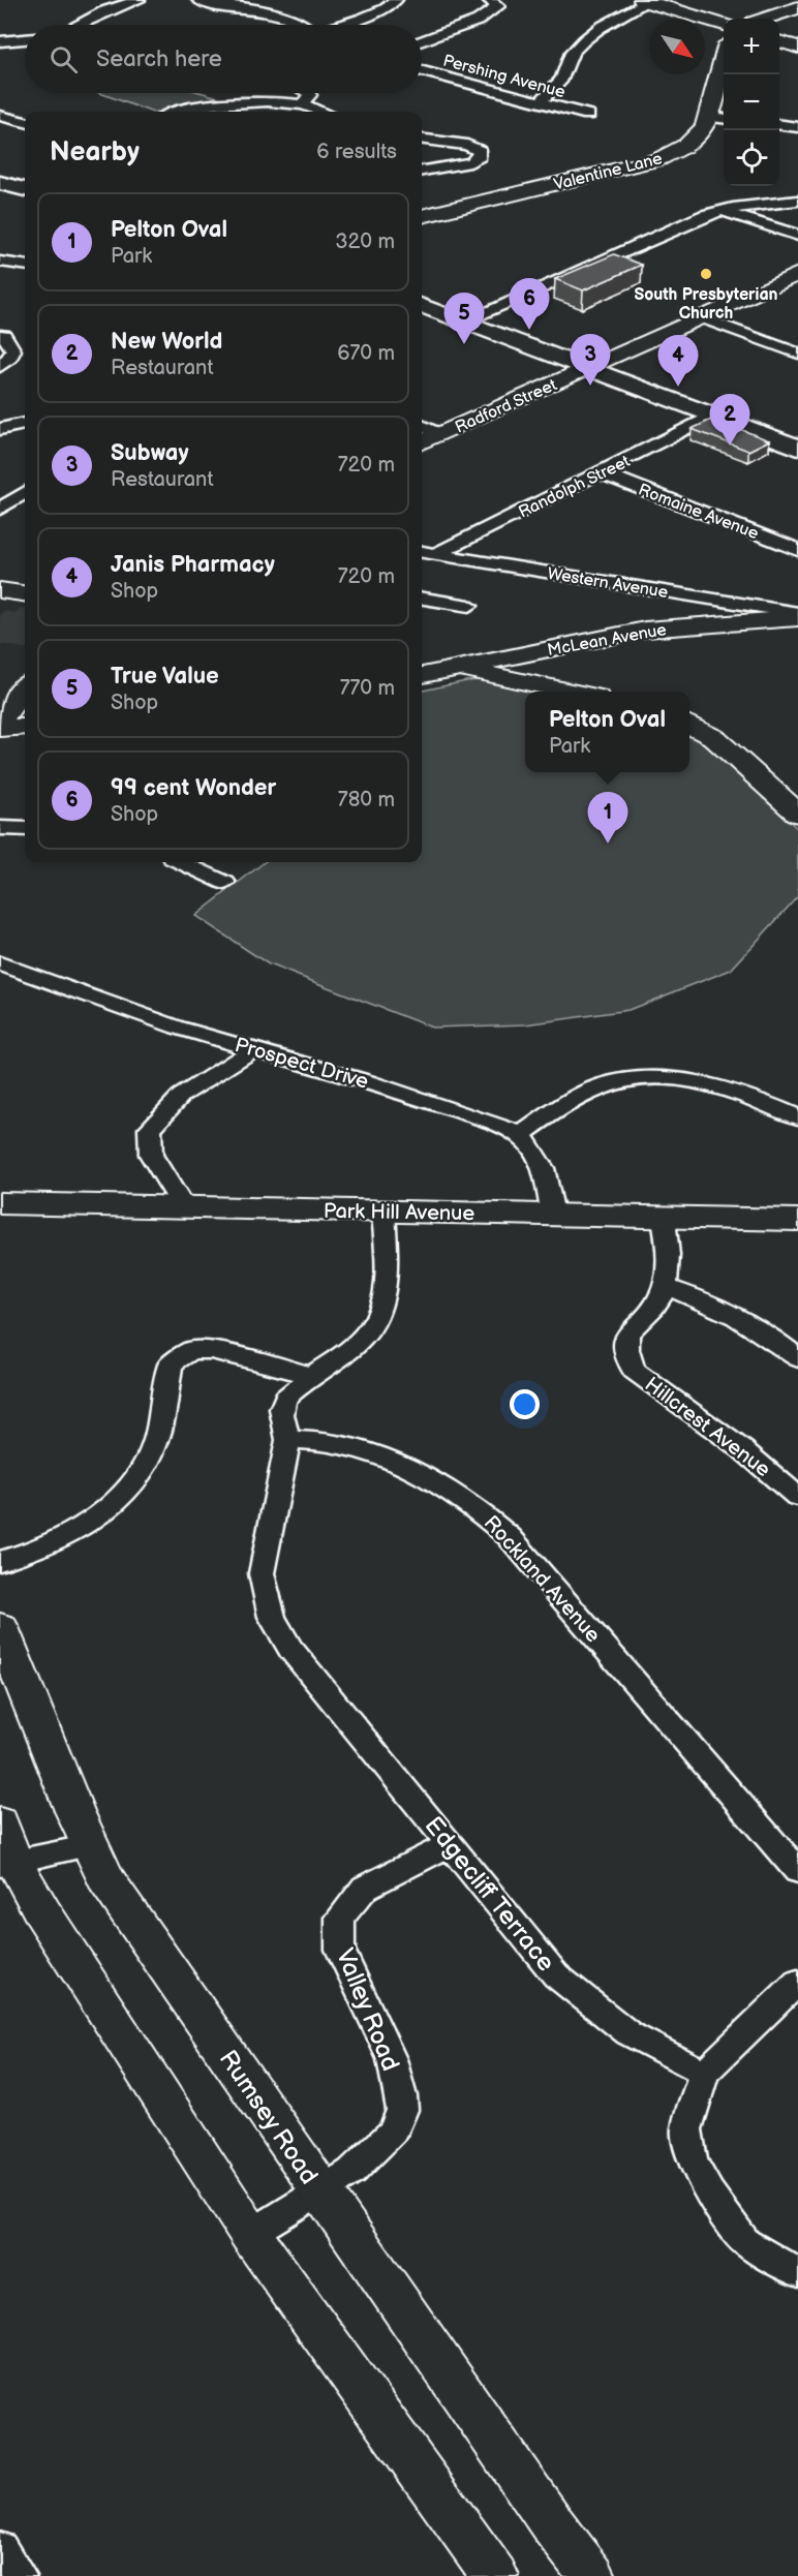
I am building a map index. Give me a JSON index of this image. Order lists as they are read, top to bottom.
{
  "streets": {
    "street": [
      "Pershing Avenue",
      "Valentine Lane",
      "Radford Street",
      "Randolph Street",
      "Romaine Avenue",
      "Western Avenue",
      "McLean Avenue",
      "Prospect Drive",
      "Park Hill Avenue",
      "Hillcrest Avenue",
      "Rockland Avenue",
      "Edgecliff Terrace",
      "Valley Road",
      "Rumsey Road"
    ]
  },
  "crossings": [
    ["Randolph Street", "Romaine Avenue"],
    ["Randolph Street", "Western Avenue"],
    ["Prospect Drive", "Park Hill Avenue"],
    ["Park Hill Avenue", "Hillcrest Avenue"],
    ["Rockland Avenue", "Edgecliff Terrace"],
    ["Edgecliff Terrace", "Valley Road"],
    ["Valley Road", "Rumsey Road"]
  ],
  "places": ["South Presbyterian Church"],
  "north": "bottom right",
  "page": {
    "map_buttons": ["+", "−"],
    "search": "Search here",
    "heading": ["Nearby", "6 results"],
    "list": [
      {
        "mark": "1",
        "name": "Pelton Oval",
        "note": "Park",
        "value": "320 m"
      },
      {
        "mark": "2",
        "name": "New World",
        "note": "Restaurant",
        "value": "670 m"
      },
      {
        "mark": "3",
        "name": "Subway",
        "note": "Restaurant",
        "value": "720 m"
      },
      {
        "mark": "4",
        "name": "Janis Pharmacy",
        "note": "Shop",
        "value": "720 m"
      },
      {
        "mark": "5",
        "name": "True Value",
        "note": "Shop",
        "value": "770 m"
      },
      {
        "mark": "6",
        "name": "99 cent Wonder",
        "note": "Shop",
        "value": "780 m"
      }
    ],
    "pins": [
      "6",
      "5",
      "3",
      "4",
      "2",
      "1"
    ],
    "popup": ["Pelton Oval", "Park"]
  }
}
